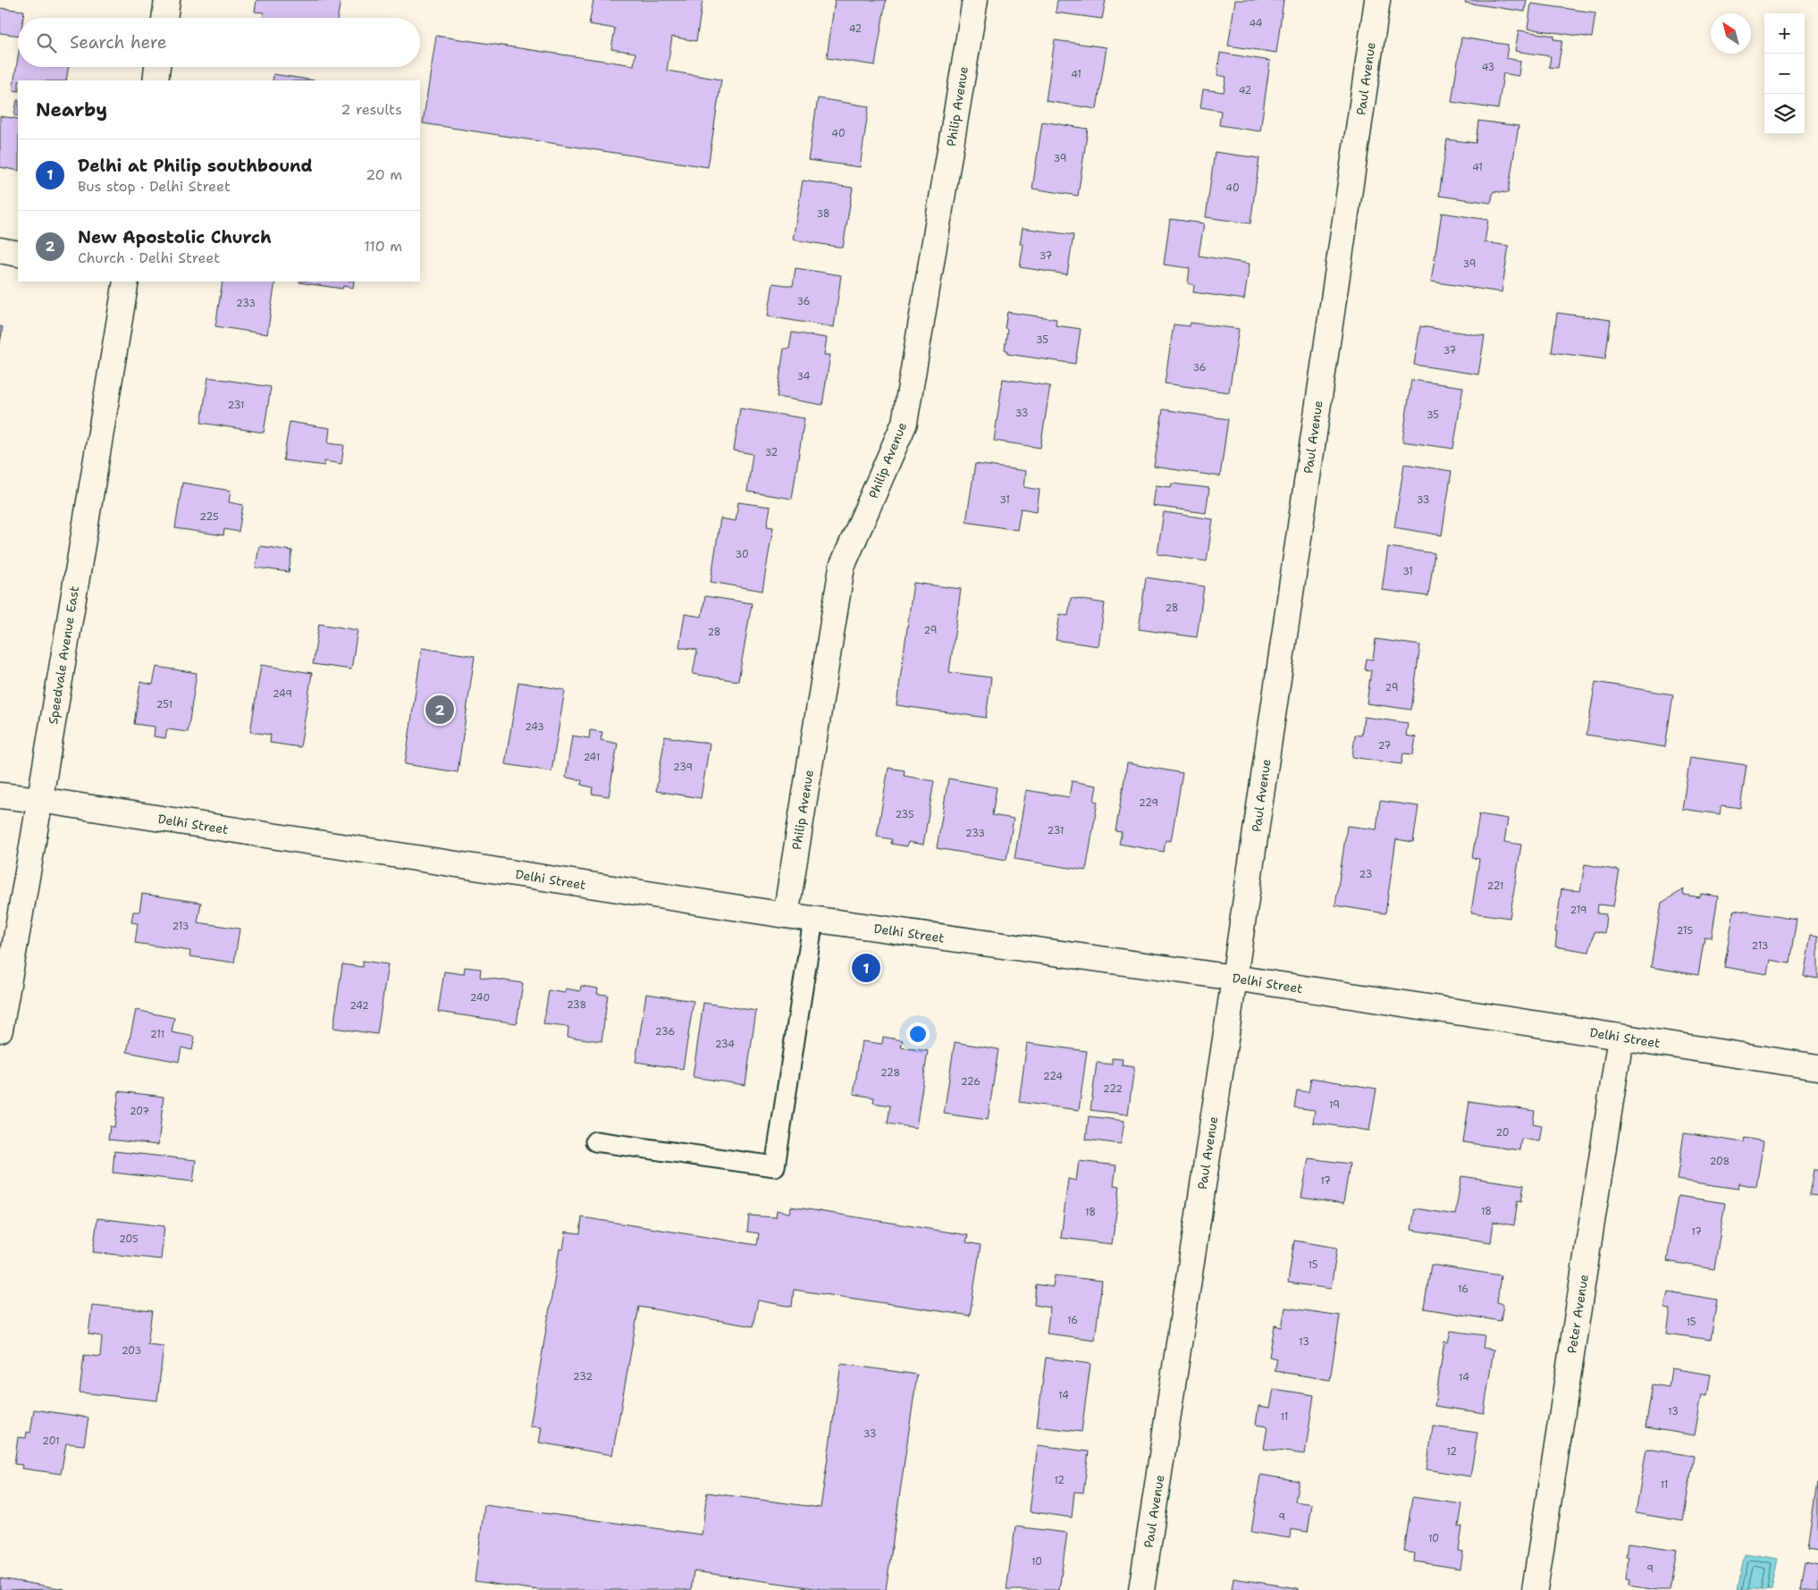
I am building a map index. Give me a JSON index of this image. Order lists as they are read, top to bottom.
{
  "streets": {
    "street": [
      "Paul Avenue",
      "Philip Avenue",
      "Speedvale Avenue East",
      "Delhi Street",
      "Peter Avenue"
    ]
  },
  "crossings": [
    ["Paul Avenue", "Delhi Street"],
    ["Philip Avenue", "Delhi Street"],
    ["Speedvale Avenue East", "Delhi Street"],
    ["Delhi Street", "Peter Avenue"]
  ],
  "house_numbers": [
    "44",
    "42",
    "43",
    "41",
    "42",
    "40",
    "39",
    "41",
    "40",
    "38",
    "37",
    "39",
    "36",
    "233",
    "35",
    "37",
    "36",
    "34",
    "231",
    "33",
    "35",
    "32",
    "31",
    "33",
    "225",
    "30",
    "31",
    "28",
    "29",
    "28",
    "29",
    "249",
    "251",
    "243",
    "27",
    "241",
    "239",
    "229",
    "235",
    "231",
    "233",
    "23",
    "221",
    "219",
    "213",
    "215",
    "213",
    "240",
    "238",
    "242",
    "236",
    "211",
    "234",
    "228",
    "224",
    "226",
    "222",
    "19",
    "207",
    "20",
    "208",
    "17",
    "18",
    "18",
    "17",
    "205",
    "15",
    "16",
    "16",
    "15",
    "13",
    "203",
    "232",
    "14",
    "14",
    "13",
    "11",
    "33",
    "201",
    "12",
    "12",
    "11",
    "9",
    "10",
    "10",
    "9"
  ],
  "north": "top left",
  "page": {
    "map_buttons": ["+", "−"],
    "search": "Search here",
    "heading": ["Nearby", "2 results"],
    "list": [
      {
        "mark": "1",
        "name": "Delhi at Philip southbound",
        "note": "Bus stop · Delhi Street",
        "value": "20 m"
      },
      {
        "mark": "2",
        "name": "New Apostolic Church",
        "note": "Church · Delhi Street",
        "value": "110 m"
      }
    ],
    "pins": ["2", "1"]
  }
}
